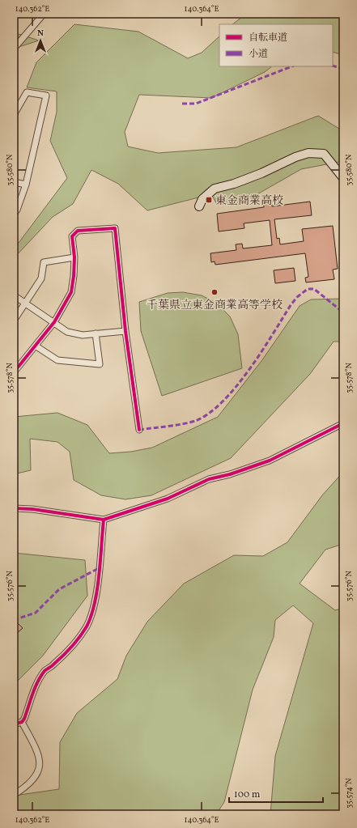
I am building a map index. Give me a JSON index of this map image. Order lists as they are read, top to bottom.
{
  "places": {
    "transit": ["東金商業高校"],
    "other": ["千葉県立東金商業高等学校"]
  },
  "legend": ["自転車道", "小道"],
  "scale_bar": "100 m",
  "north": "top",
  "coordinates": [
    "140.362°E",
    "140.364°E",
    "35.580°N",
    "35.578°N",
    "35.576°N",
    "35.574°N"
  ]
}
